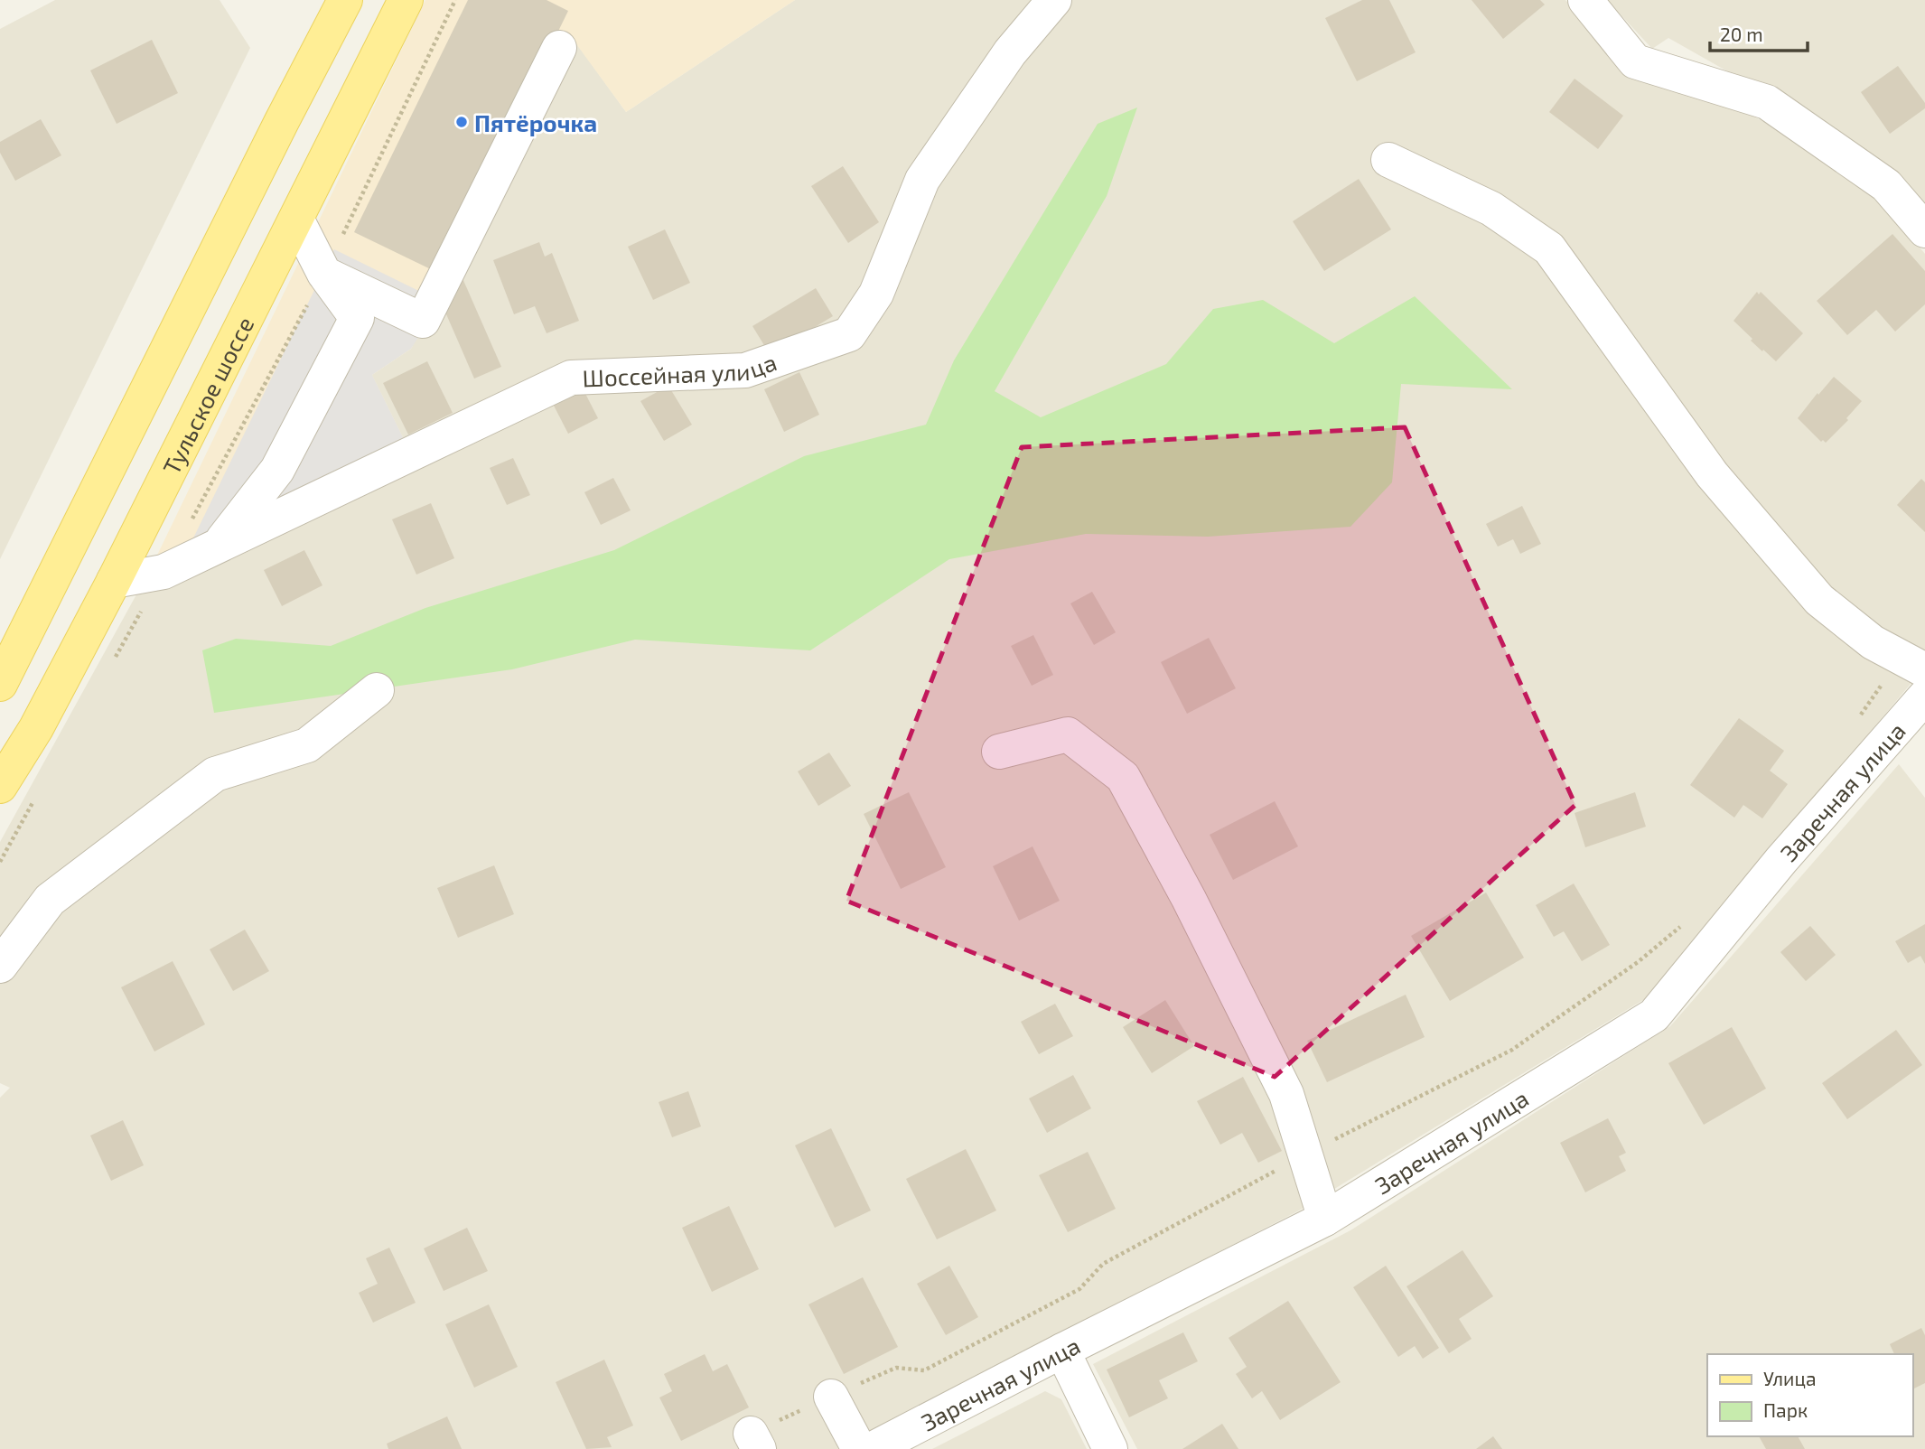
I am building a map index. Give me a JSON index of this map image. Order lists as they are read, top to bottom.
{
  "streets": {
    "main road": ["Тульское шоссе"],
    "street": ["Шоссейная улица", "Заречная улица"]
  },
  "crossings": [
    ["Шоссейная улица", "Тульское шоссе"]
  ],
  "places": ["Пятёрочка"],
  "legend": ["Улица", "Парк"],
  "scale_bar": "20 m"
}
